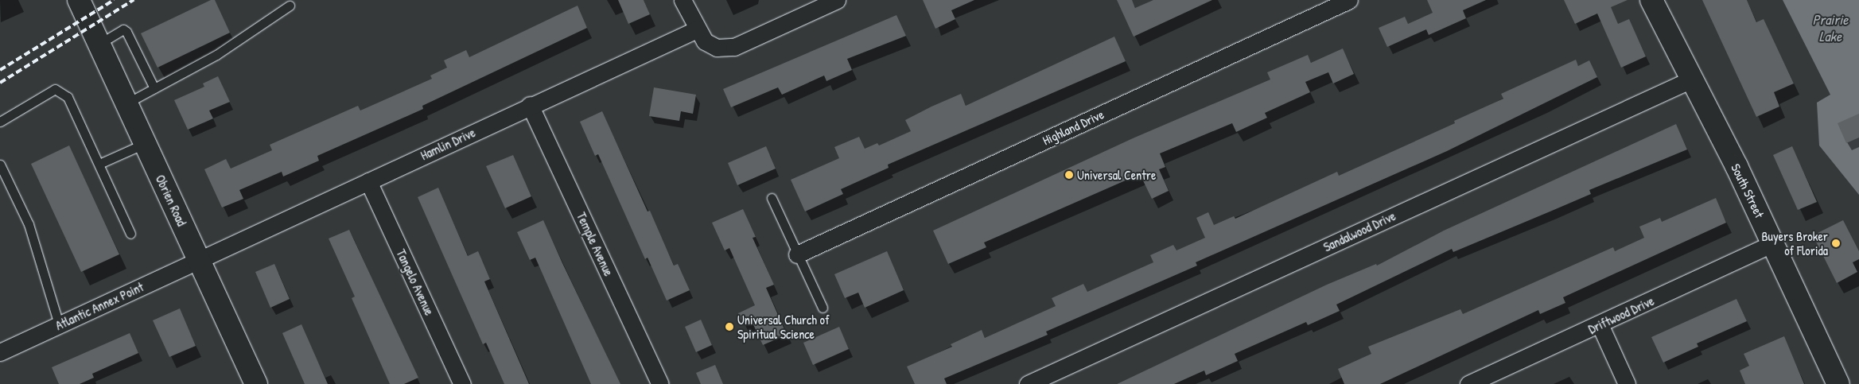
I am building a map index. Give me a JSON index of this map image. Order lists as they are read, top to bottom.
{
  "streets": {
    "street": [
      "Highland Drive",
      "Hamlin Drive",
      "South Street",
      "Obrien Road",
      "Sandalwood Drive",
      "Temple Avenue",
      "Tangelo Avenue",
      "Atlantic Annex Point",
      "Driftwood Drive"
    ]
  },
  "crossings": [
    ["Hamlin Drive", "Obrien Road"],
    ["Hamlin Drive", "Temple Avenue"],
    ["Hamlin Drive", "Tangelo Avenue"],
    ["Hamlin Drive", "Atlantic Annex Point"],
    ["South Street", "Sandalwood Drive"],
    ["South Street", "Driftwood Drive"],
    ["Obrien Road", "Atlantic Annex Point"]
  ],
  "water": ["Prairie Lake"],
  "places": ["Universal Centre", "Buyers Broker of Florida", "Universal Church of Spiritual Science"]
}
